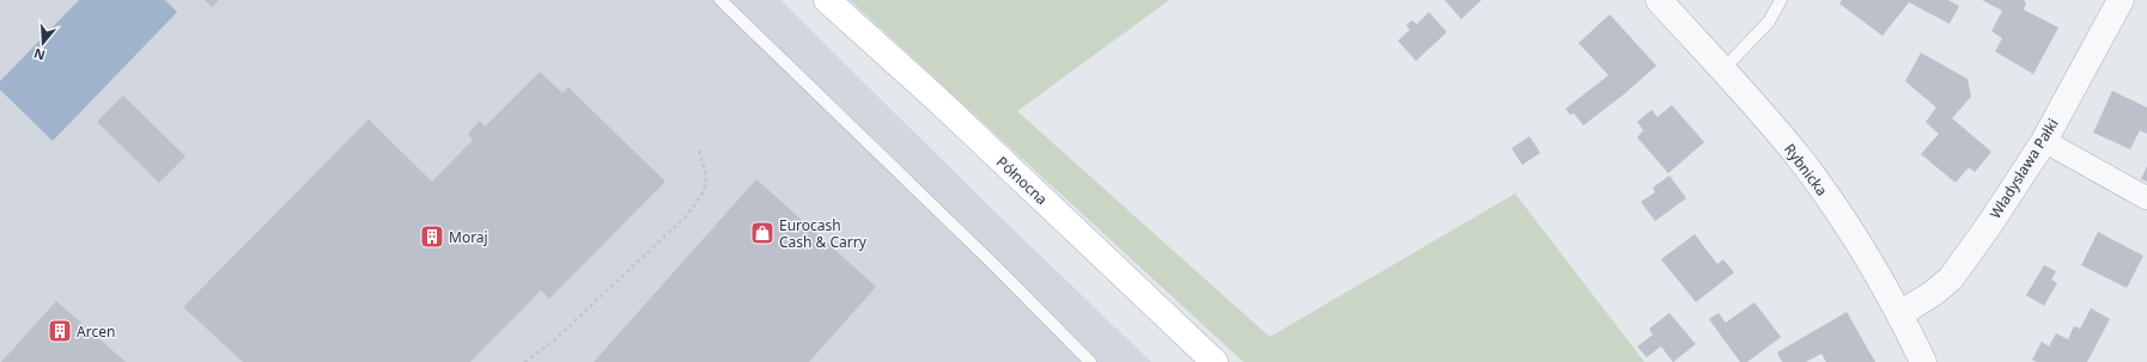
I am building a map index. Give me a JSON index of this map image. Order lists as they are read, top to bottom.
{
  "streets": {
    "main road": ["Północna"],
    "street": ["Władysława Pałki", "Rybnicka"]
  },
  "crossings": [
    ["Władysława Pałki", "Rybnicka"]
  ],
  "places": {
    "shop": ["Eurocash Cash & Carry"],
    "building": ["Moraj", "Arcen"]
  },
  "north": "bottom"
}
